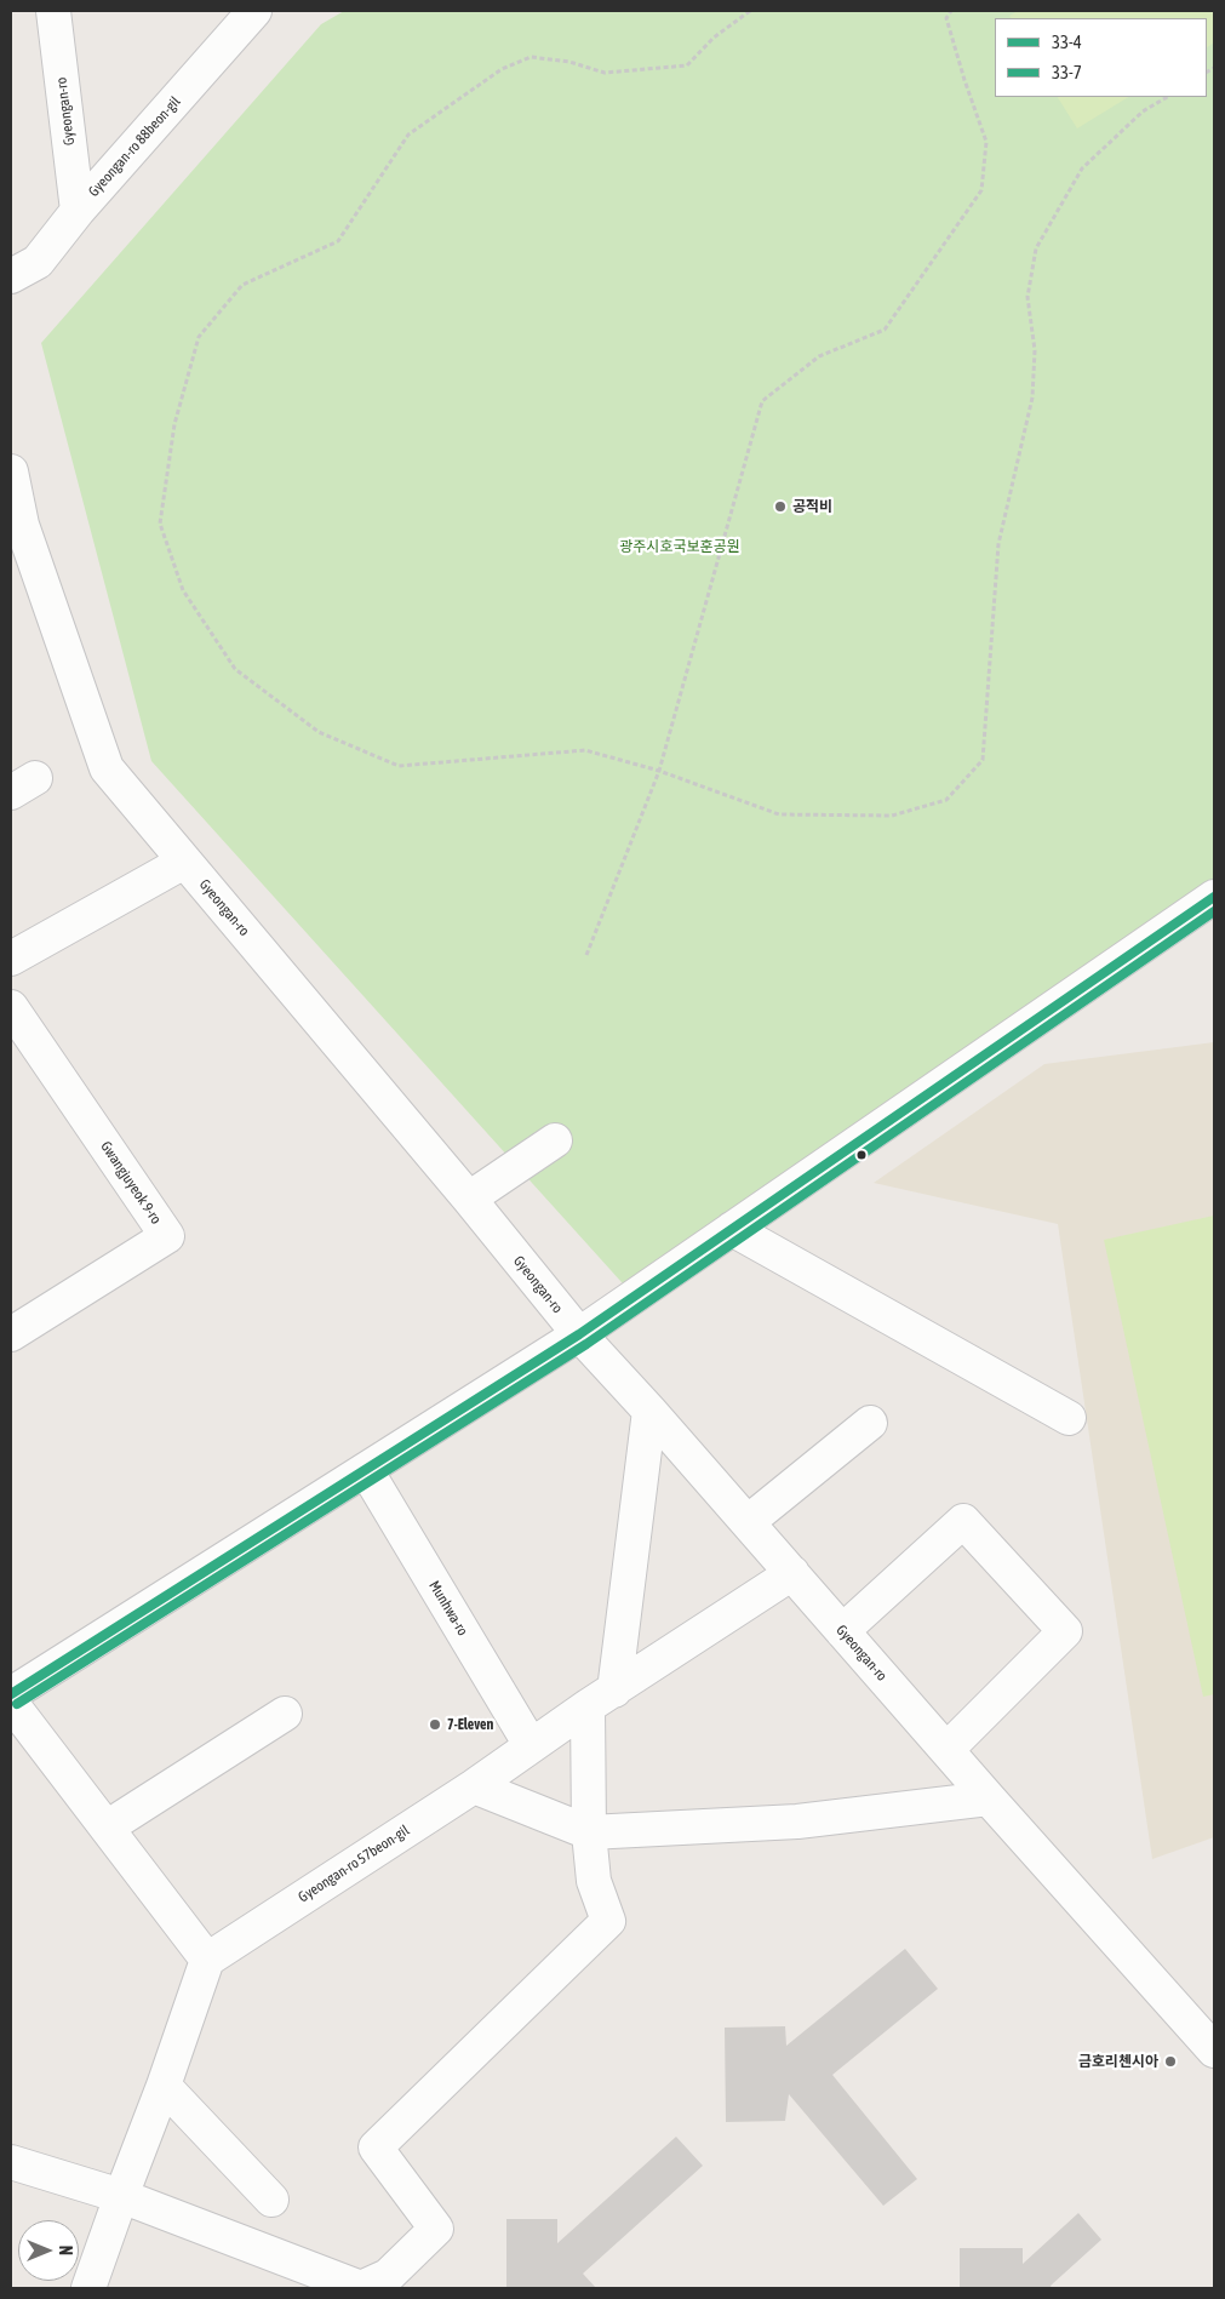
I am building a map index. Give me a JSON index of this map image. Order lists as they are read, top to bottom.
{
  "streets": {
    "street": [
      "Gyeongan-ro",
      "Gyeongan-ro 88beon-gil",
      "Gwangjuyeok 9-ro",
      "Munhwa-ro",
      "Gyeongan-ro 57beon-gil"
    ]
  },
  "crossings": [
    ["Gyeongan-ro", "Gyeongan-ro 88beon-gil"],
    ["Gyeongan-ro", "Gyeongan-ro 57beon-gil"],
    ["Munhwa-ro", "Gyeongan-ro 57beon-gil"]
  ],
  "parks": ["광주시호국보훈공원"],
  "places": ["공적비", "7-Eleven", "금호리첸시아"],
  "lines": ["transit line 33-4", "transit line 33-7"],
  "legend": ["33-4", "33-7"],
  "north": "right"
}
